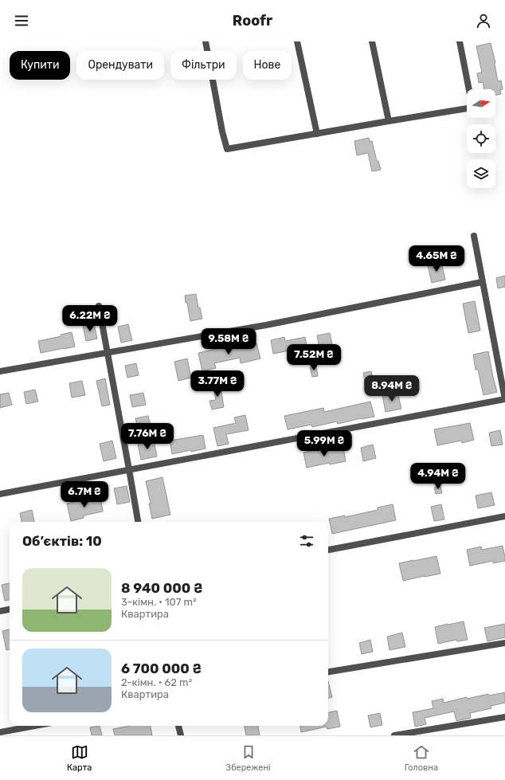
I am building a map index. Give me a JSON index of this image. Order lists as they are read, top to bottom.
{
  "north": "right",
  "page": {
    "header": "Roofr",
    "chip": [
      "Купити",
      "Орендувати",
      "Фільтри",
      "Нове"
    ],
    "price": [
      "4.65M ₴",
      "6.22M ₴",
      "9.58M ₴",
      "7.52M ₴",
      "3.77M ₴",
      "8.94M ₴",
      "7.76M ₴",
      "5.99M ₴",
      "4.94M ₴",
      "6.7M ₴"
    ],
    "heading": "Об’єктів: 10",
    "list": [
      {
        "name": "8 940 000 ₴",
        "note": "3-кімн. · 107 m² · Квартира"
      },
      {
        "name": "6 700 000 ₴",
        "note": "2-кімн. · 62 m² · Квартира"
      }
    ],
    "tabs": ["Карта", "Збережені", "Головна"]
  }
}
